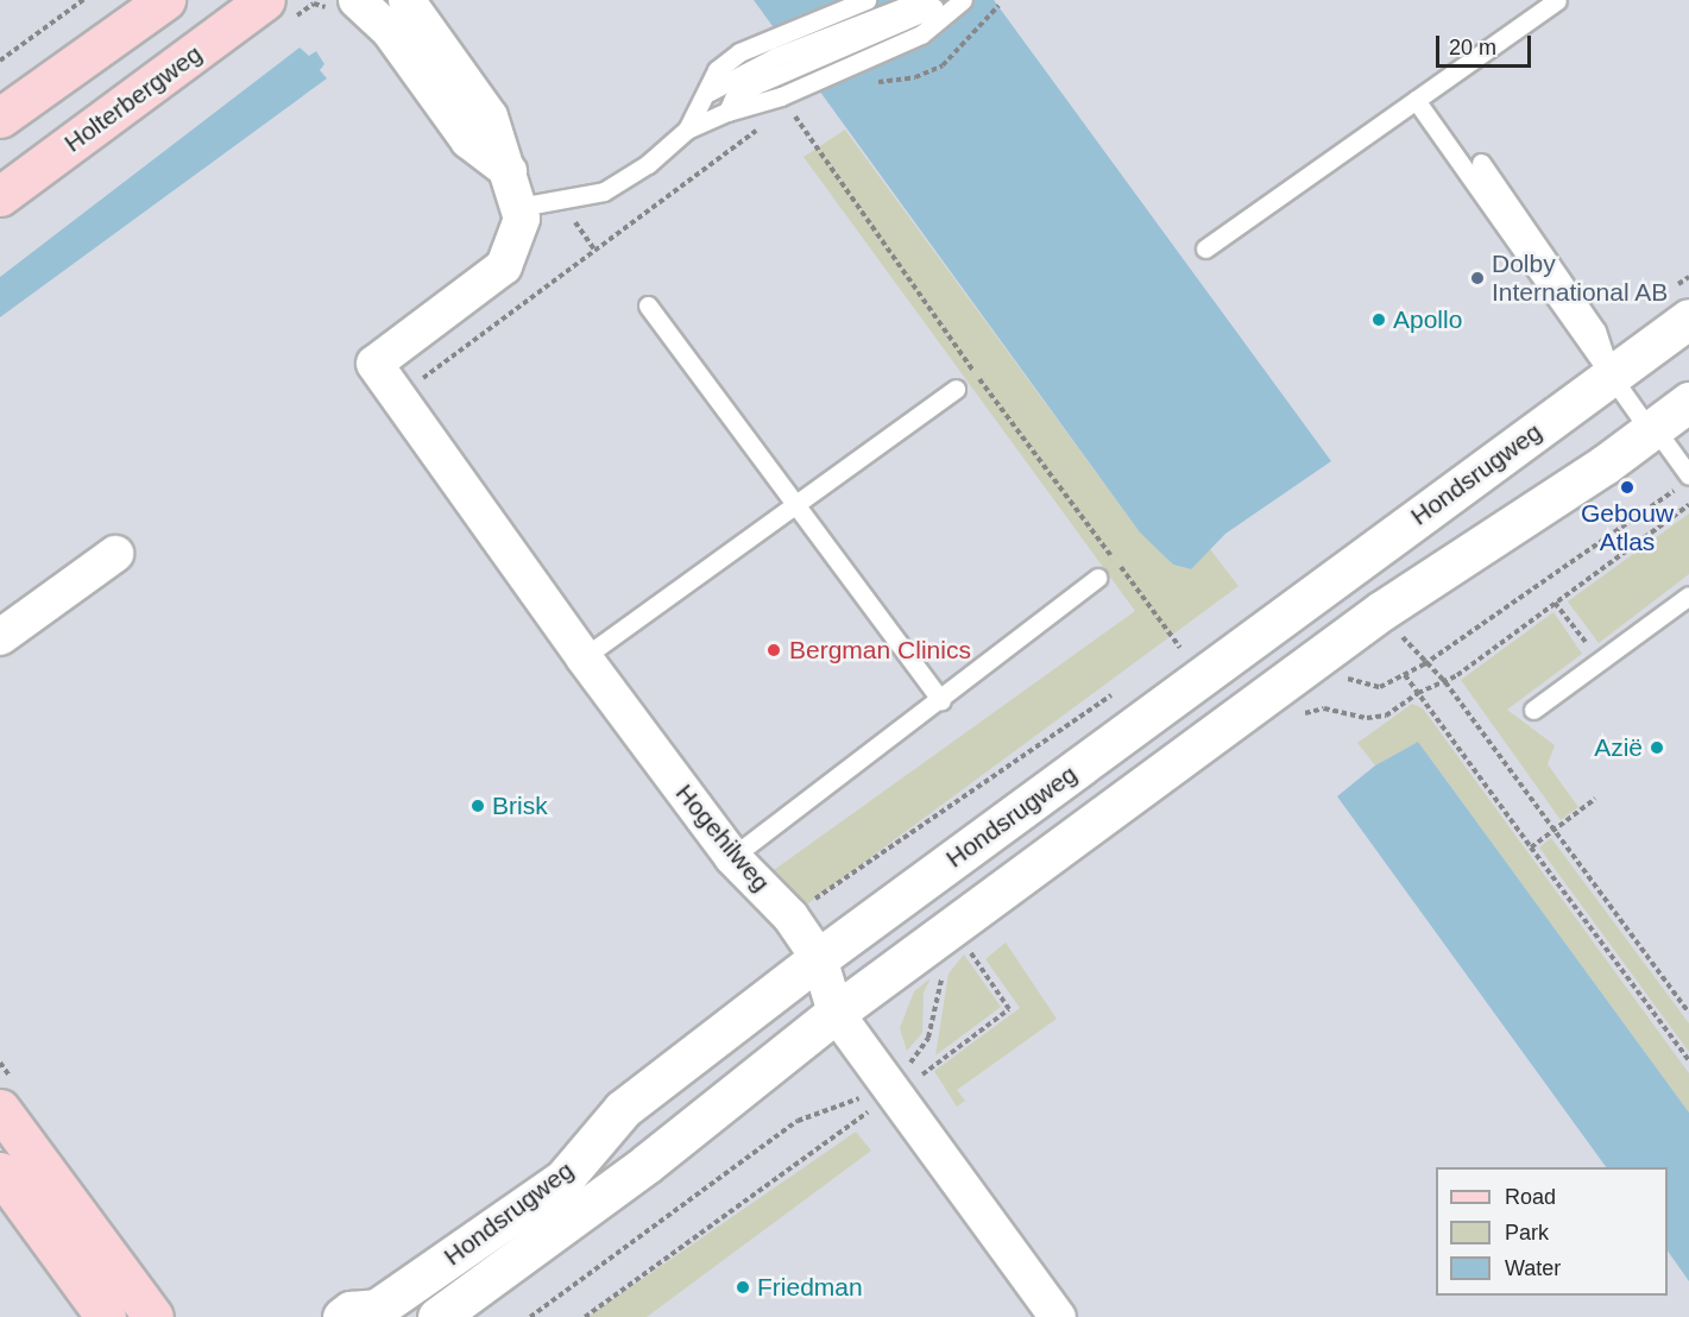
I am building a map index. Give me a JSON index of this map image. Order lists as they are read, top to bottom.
{
  "streets": {
    "main road": ["Holterbergweg"],
    "street": ["Hondsrugweg", "Hogehilweg"]
  },
  "crossings": [
    ["Hondsrugweg", "Hogehilweg"]
  ],
  "places": [
    "Dolby International AB",
    "Apollo",
    "Gebouw Atlas",
    "Bergman Clinics",
    "Azië",
    "Brisk",
    "Friedman"
  ],
  "legend": ["Road", "Park", "Water"],
  "scale_bar": "20 m"
}
